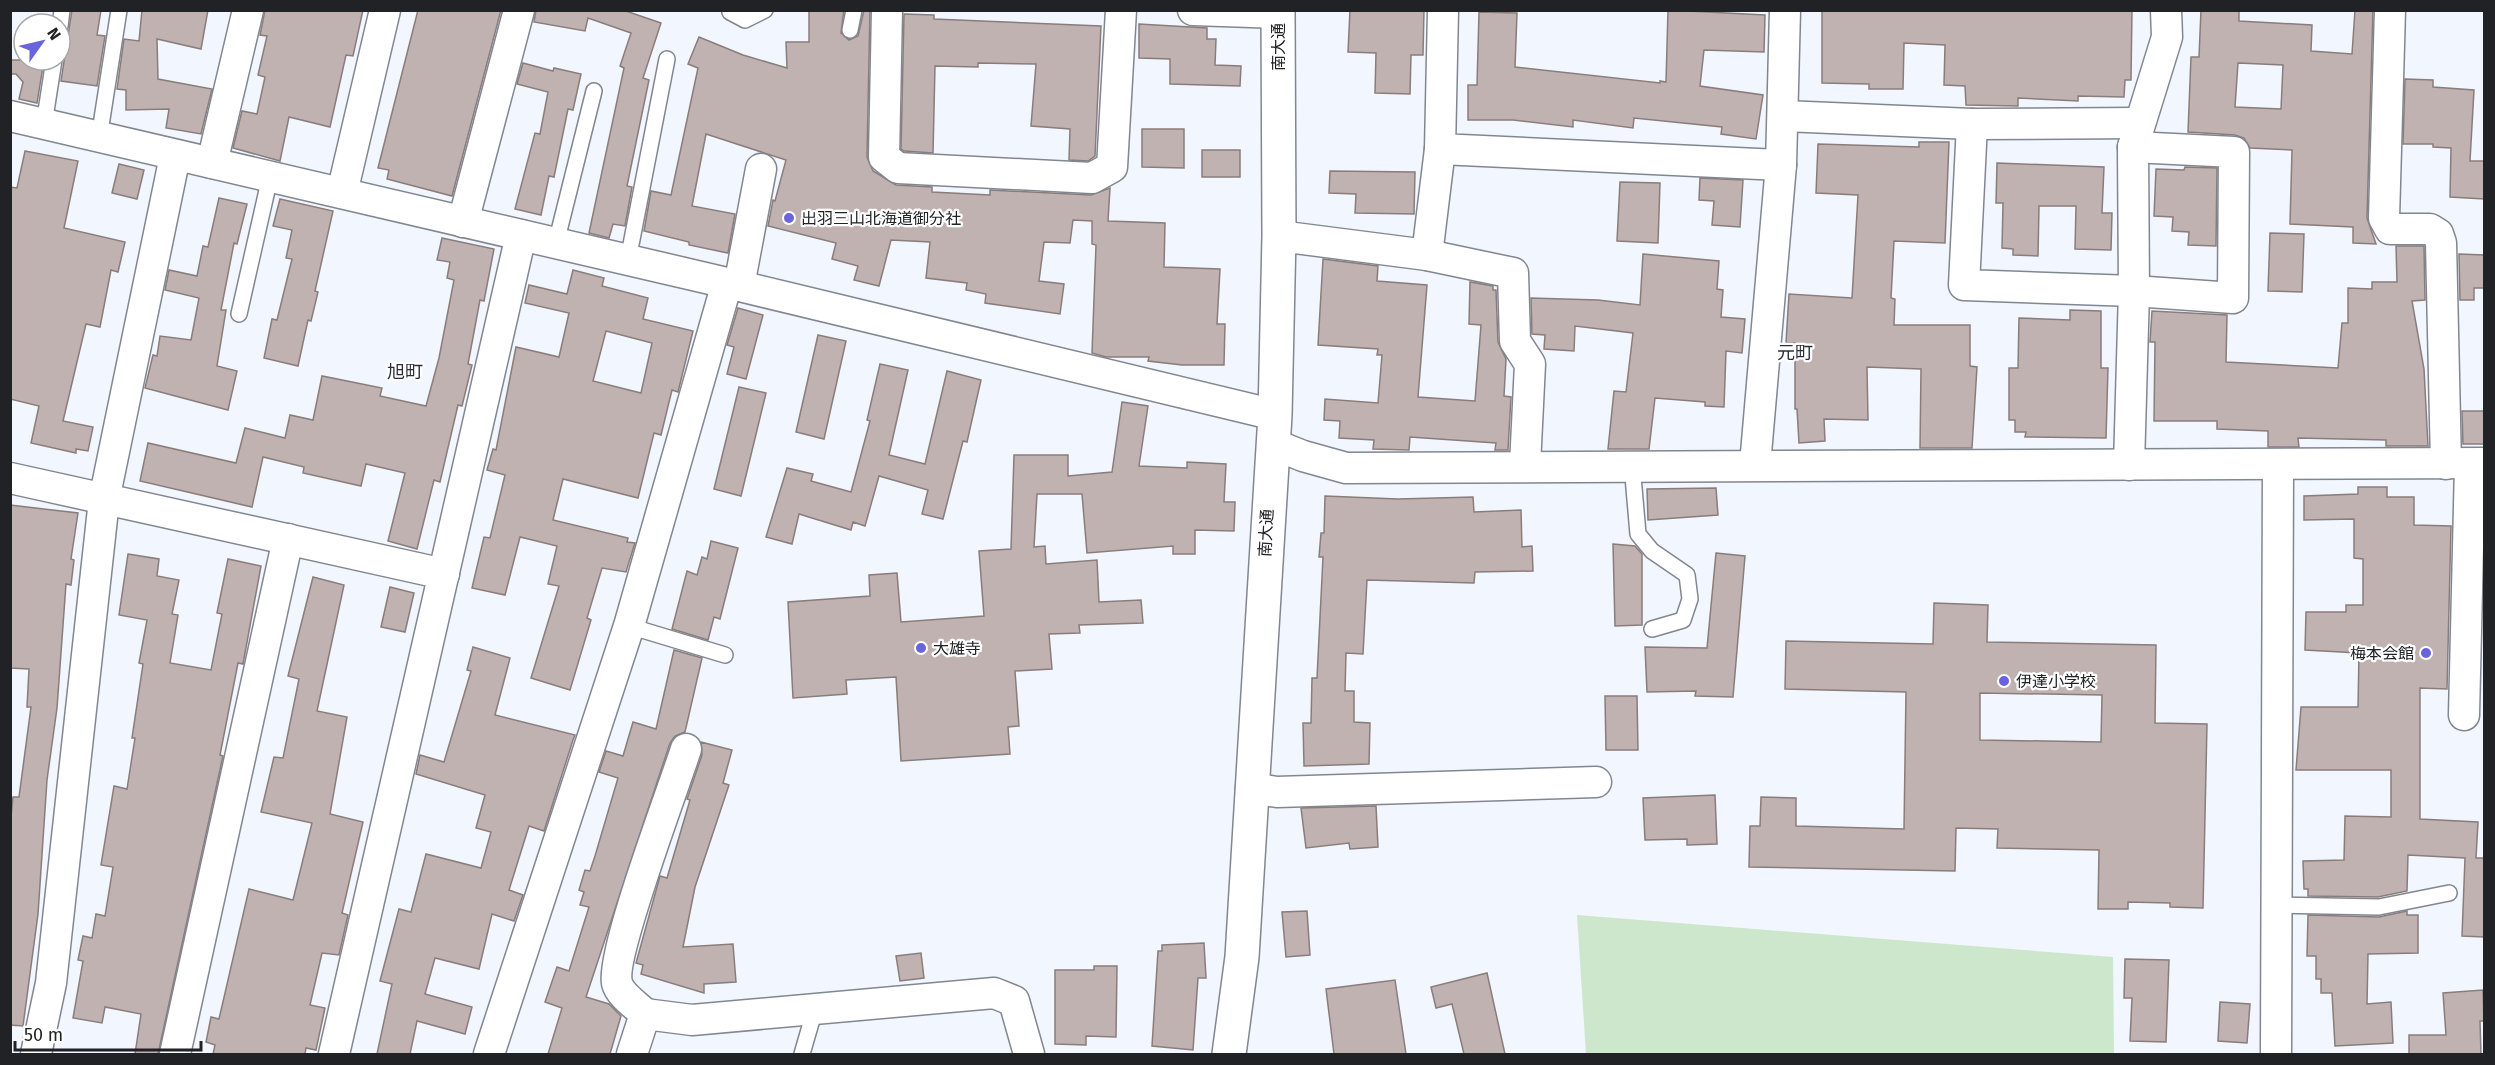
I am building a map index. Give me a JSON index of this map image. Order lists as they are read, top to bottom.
{
  "streets": {
    "street": ["南大通"]
  },
  "districts": ["元町", "旭町"],
  "places": [
    "出羽三山北海道御分社",
    "大雄寺",
    "梅本会館",
    "伊達小学校"
  ],
  "scale_bar": "50 m",
  "north": "top right"
}
